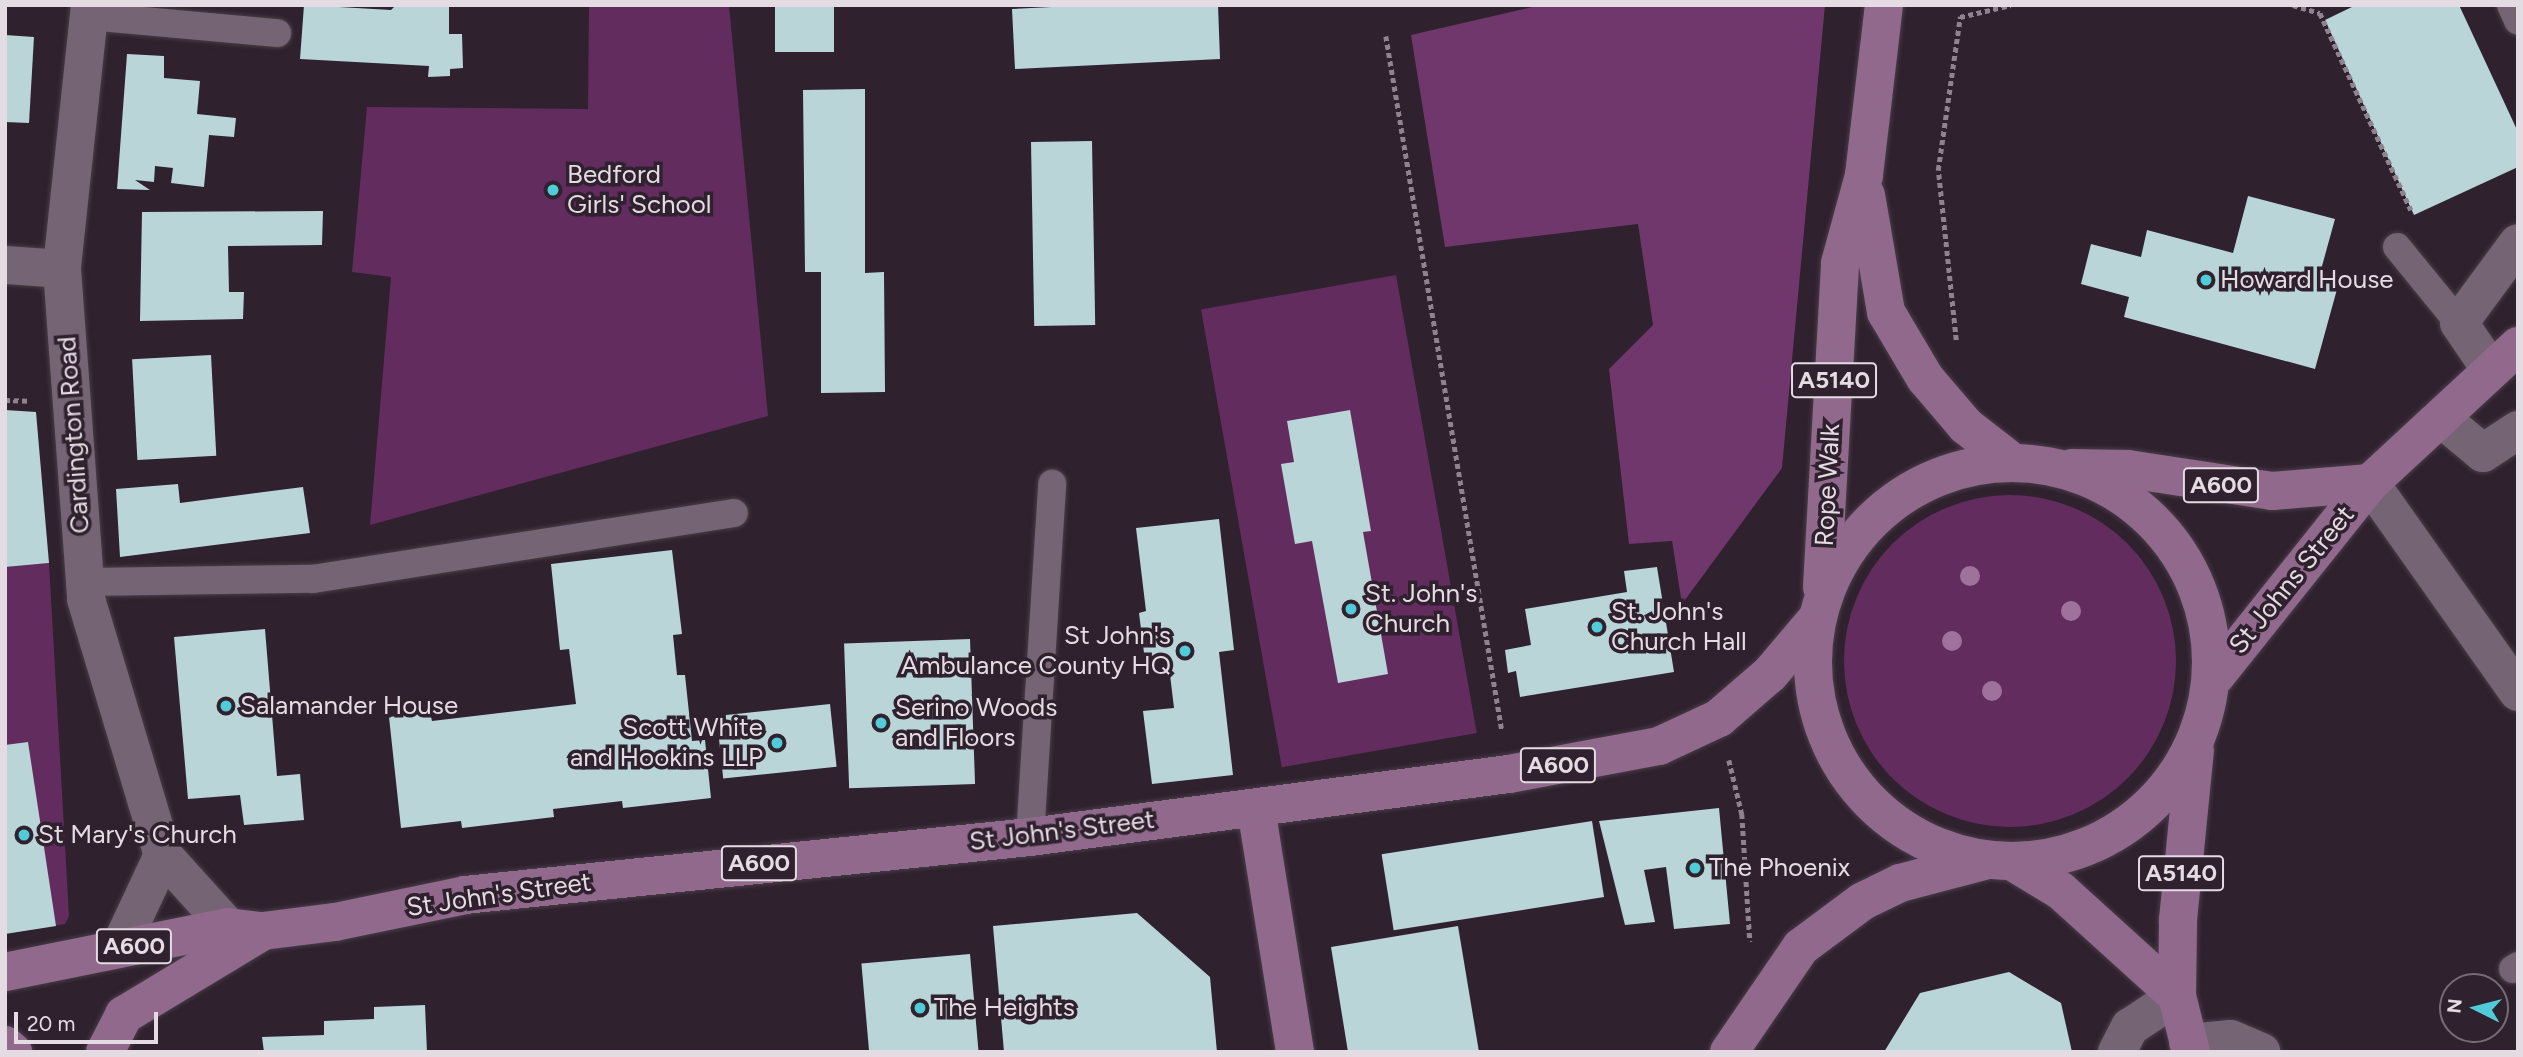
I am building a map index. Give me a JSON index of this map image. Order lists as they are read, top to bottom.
{
  "streets": {
    "main road": [
      "A5140",
      "Rope Walk",
      "A600",
      "St Johns Street",
      "St John's Street"
    ],
    "street": ["Cardington Road"]
  },
  "crossings": [
    ["A5140", "Rope Walk"],
    ["A5140", "A600"],
    ["Cardington Road", "A600"],
    ["Cardington Road", "St John's Street"],
    ["Rope Walk", "A600"],
    ["Rope Walk", "St John's Street"],
    ["A600", "St Johns Street"],
    ["A600", "St John's Street"]
  ],
  "places": [
    "Bedford Girls' School",
    "Howard House",
    "St. John's Church",
    "St. John's Church Hall",
    "St John's Ambulance County HQ",
    "Salamander House",
    "Serino Woods and Floors",
    "Scott White and Hookins LLP",
    "St Mary's Church",
    "The Phoenix",
    "The Heights"
  ],
  "scale_bar": "20 m",
  "north": "left"
}
